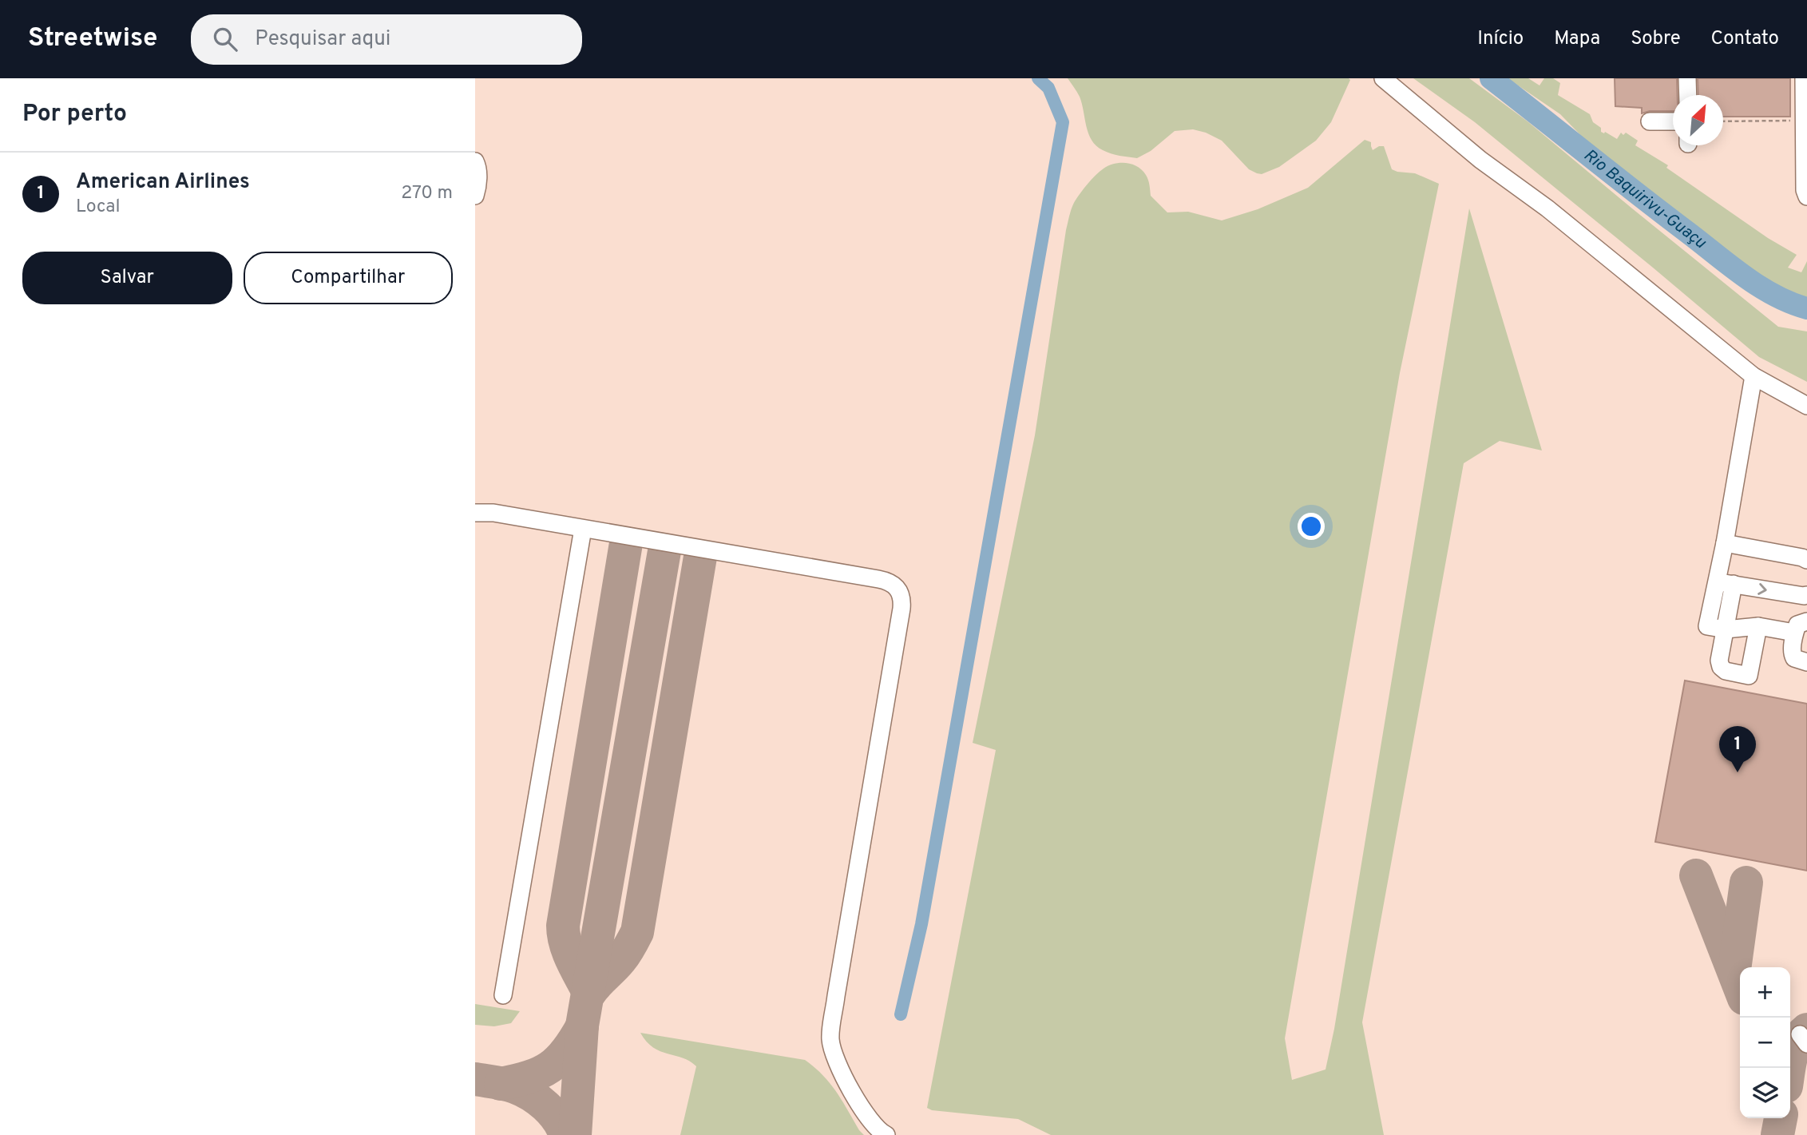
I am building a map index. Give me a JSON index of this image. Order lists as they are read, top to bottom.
{
  "water": ["Rio Baquirivu-Guaçu"],
  "north": "top right",
  "page": {
    "header": "Streetwise",
    "search": "Pesquisar aqui",
    "nav": [
      "Início",
      "Mapa",
      "Sobre",
      "Contato"
    ],
    "heading": "Por perto",
    "list": [
      {
        "mark": "1",
        "name": "American Airlines",
        "note": "Local",
        "value": "270 m"
      }
    ],
    "buttons": ["Salvar", "Compartilhar"],
    "pins": "1",
    "map_buttons": ["+", "−"]
  }
}
